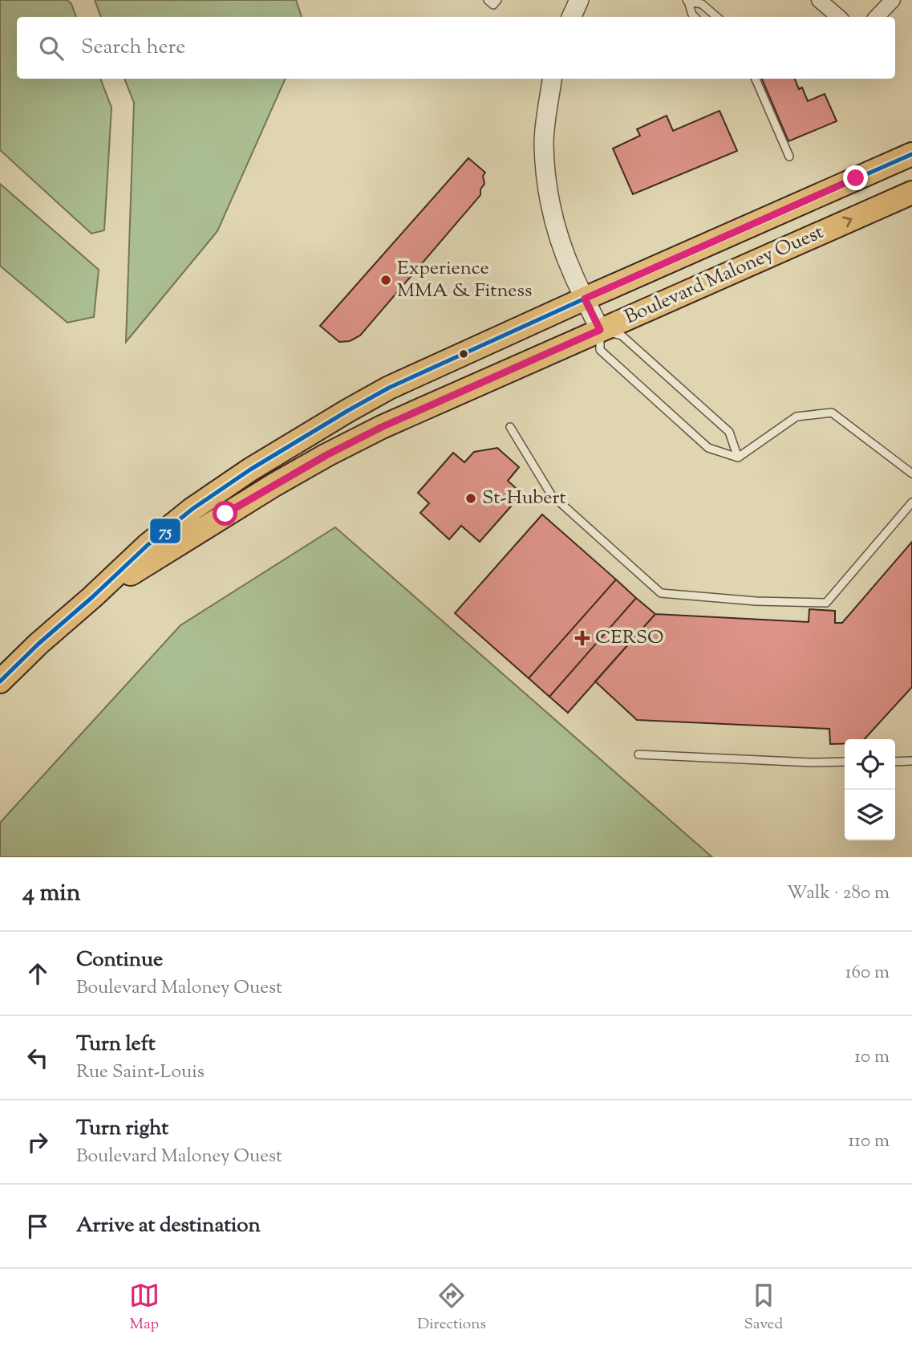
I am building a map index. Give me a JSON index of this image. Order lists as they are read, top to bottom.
{
  "streets": {
    "main road": ["Boulevard Maloney Ouest"]
  },
  "places": {
    "other": ["Experience MMA & Fitness", "St-Hubert"],
    "health": ["CERSO"]
  },
  "lines": ["transit line 75"],
  "page": {
    "search": "Search here",
    "heading": ["4 min", "Walk · 280 m"],
    "list": [
      ["Continue", "Boulevard Maloney Ouest", "160 m"],
      ["Turn left", "Rue Saint-Louis", "10 m"],
      ["Turn right", "Boulevard Maloney Ouest", "110 m"],
      "Arrive at destination"
    ],
    "nav": ["Map", "Directions", "Saved"]
  }
}
